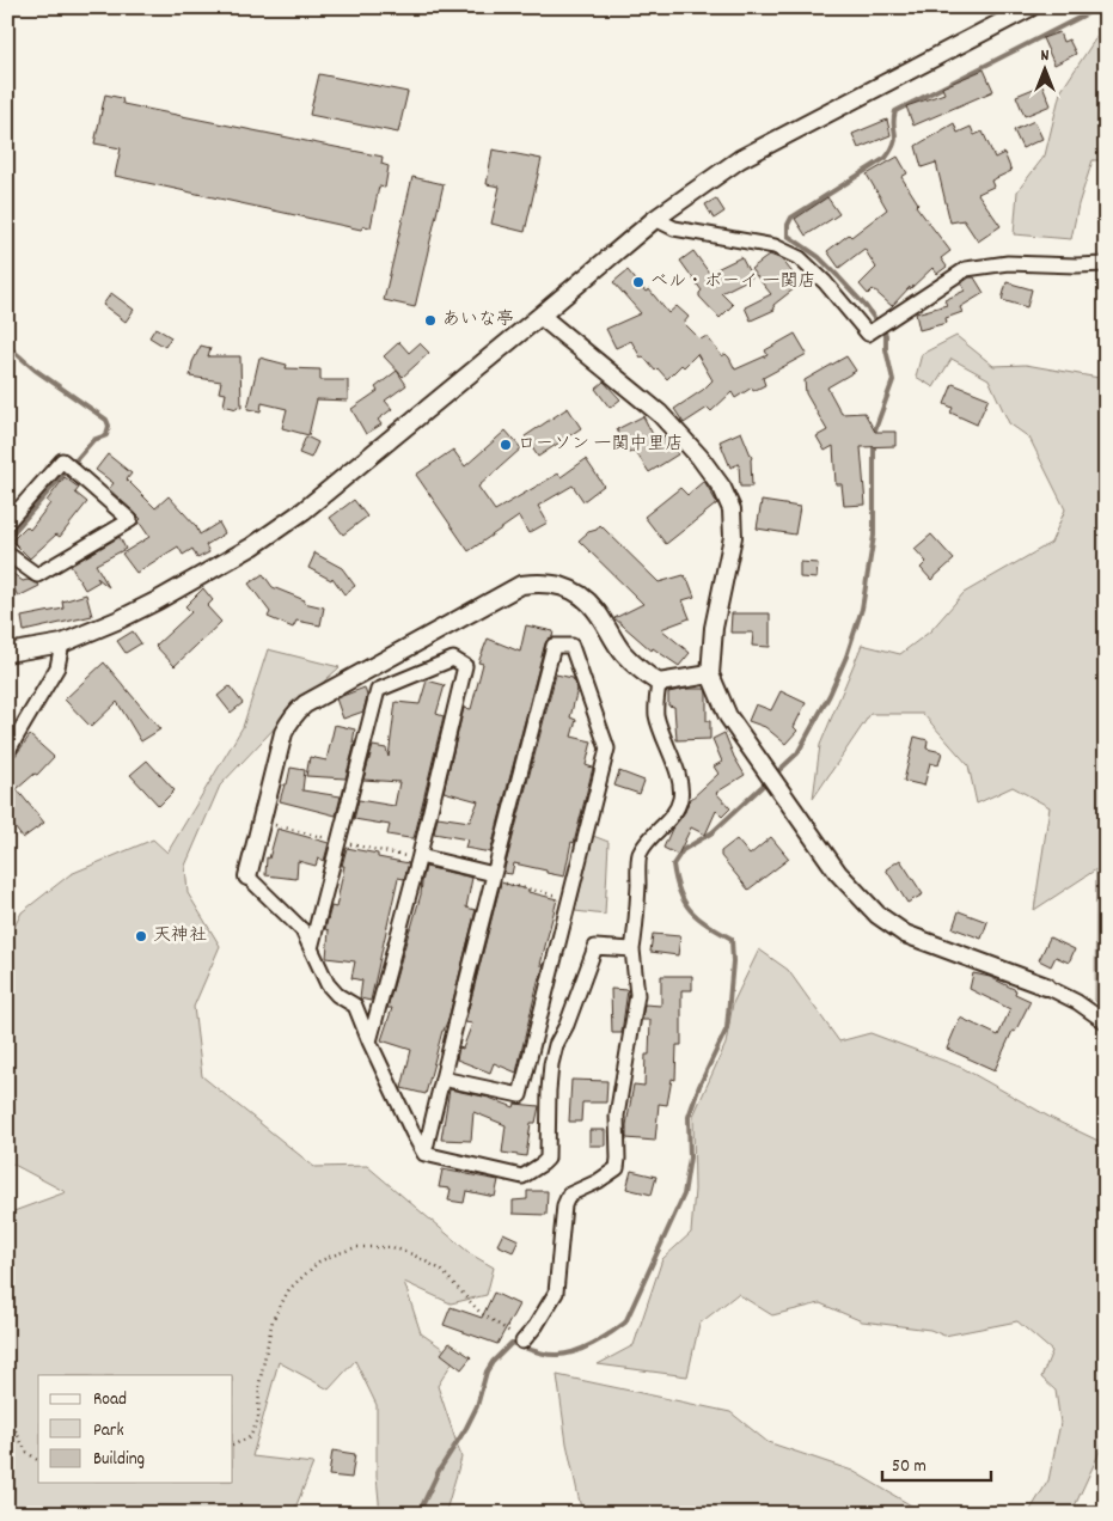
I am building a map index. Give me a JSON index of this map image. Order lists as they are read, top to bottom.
{
  "places": [
    "ベル・ボーイ 一関店",
    "あいな亭",
    "ローソン 一関中里店",
    "天神社"
  ],
  "legend": ["Road", "Park", "Building"],
  "scale_bar": "50 m",
  "north": "top"
}
